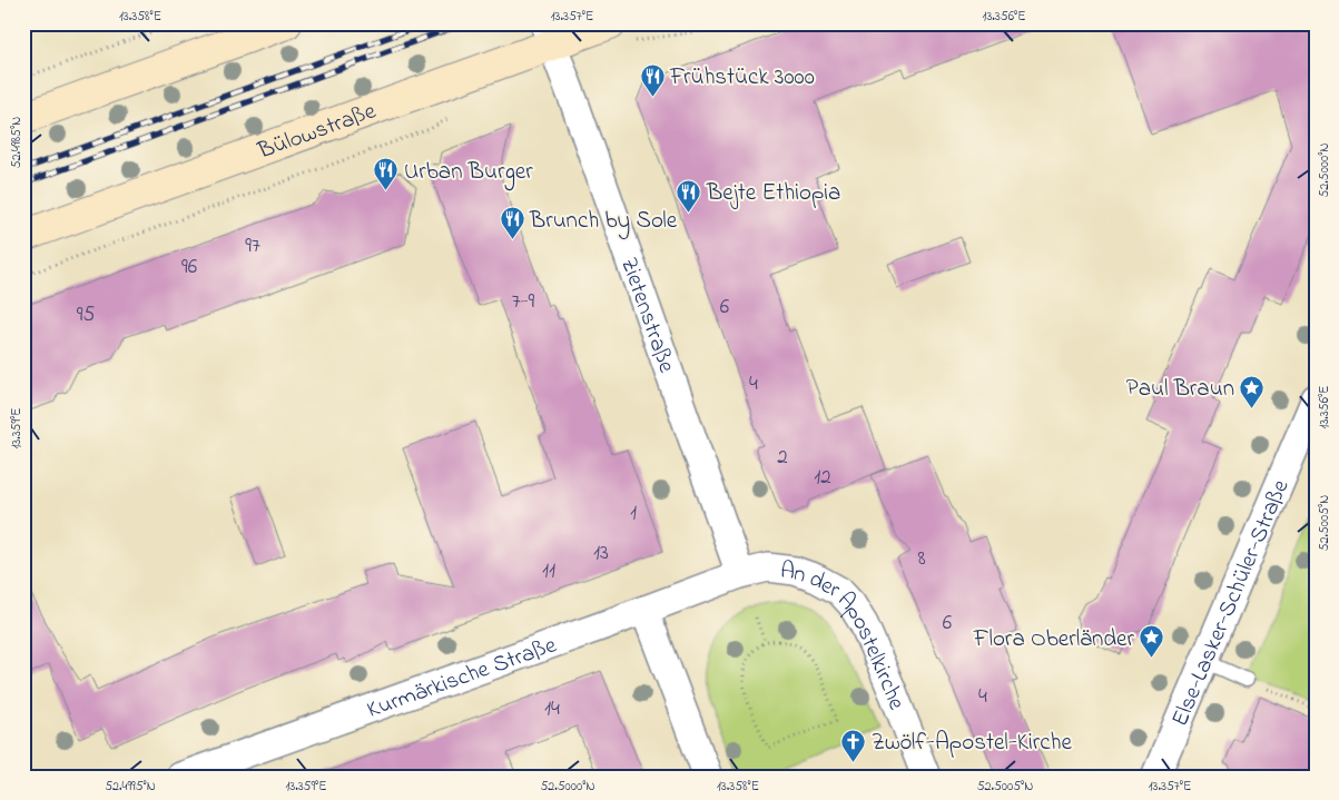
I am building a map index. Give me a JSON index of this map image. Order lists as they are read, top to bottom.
{
  "streets": {
    "main road": ["Bülowstraße"],
    "street": [
      "Zietenstraße",
      "Else-Lasker-Schüler-Straße",
      "An der Apostelkirche",
      "Kurmärkische Straße"
    ]
  },
  "crossings": [
    ["Bülowstraße", "Zietenstraße"],
    ["Zietenstraße", "An der Apostelkirche"],
    ["Zietenstraße", "Kurmärkische Straße"],
    ["An der Apostelkirche", "Kurmärkische Straße"]
  ],
  "places": {
    "restaurant": [
      "Frühstück 3000",
      "Urban Burger",
      "Bejte Ethiopia",
      "Brunch by Sole"
    ],
    "place": ["Paul Braun", "Flora Oberländer"],
    "church": ["Zwölf-Apostel-Kirche"]
  },
  "house_numbers": [
    "97",
    "96",
    "7-9",
    "6",
    "95",
    "4",
    "2",
    "12",
    "1",
    "13",
    "8",
    "11",
    "6",
    "4",
    "14"
  ],
  "coordinates": [
    "13.358°E",
    "13.357°E",
    "13.356°E",
    "52.4985°N",
    "52.5000°N",
    "13.359°E",
    "52.5005°N",
    "52.4995°N"
  ]
}
